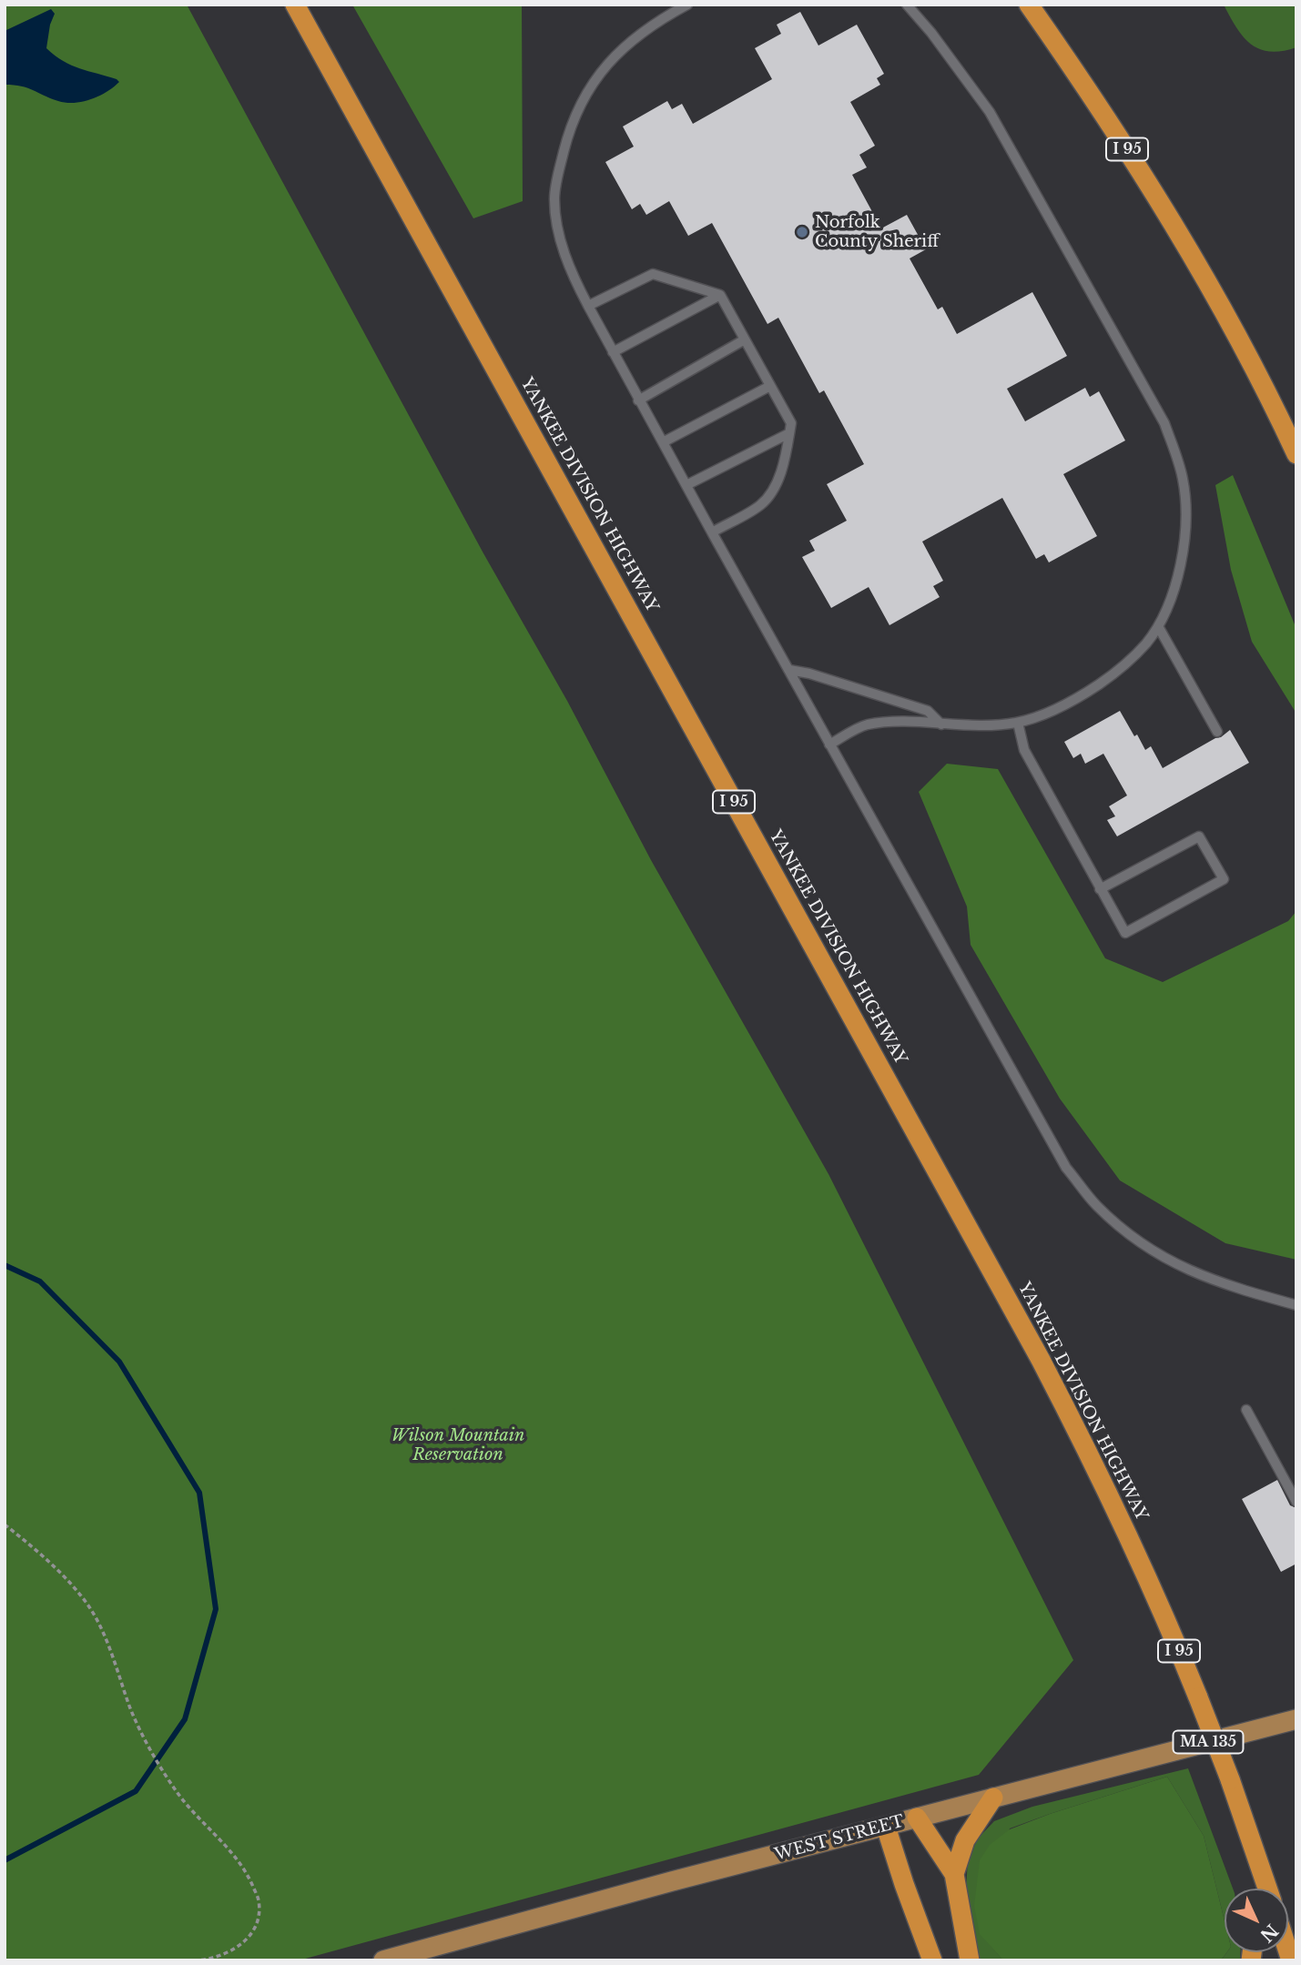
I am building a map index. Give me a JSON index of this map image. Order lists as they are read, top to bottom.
{
  "streets": {
    "highway": ["I 95", "YANKEE DIVISION HIGHWAY"],
    "main road": ["MA 135", "WEST STREET"]
  },
  "parks": ["Wilson Mountain Reservation"],
  "places": ["Norfolk County Sheriff"],
  "north": "bottom right"
}
